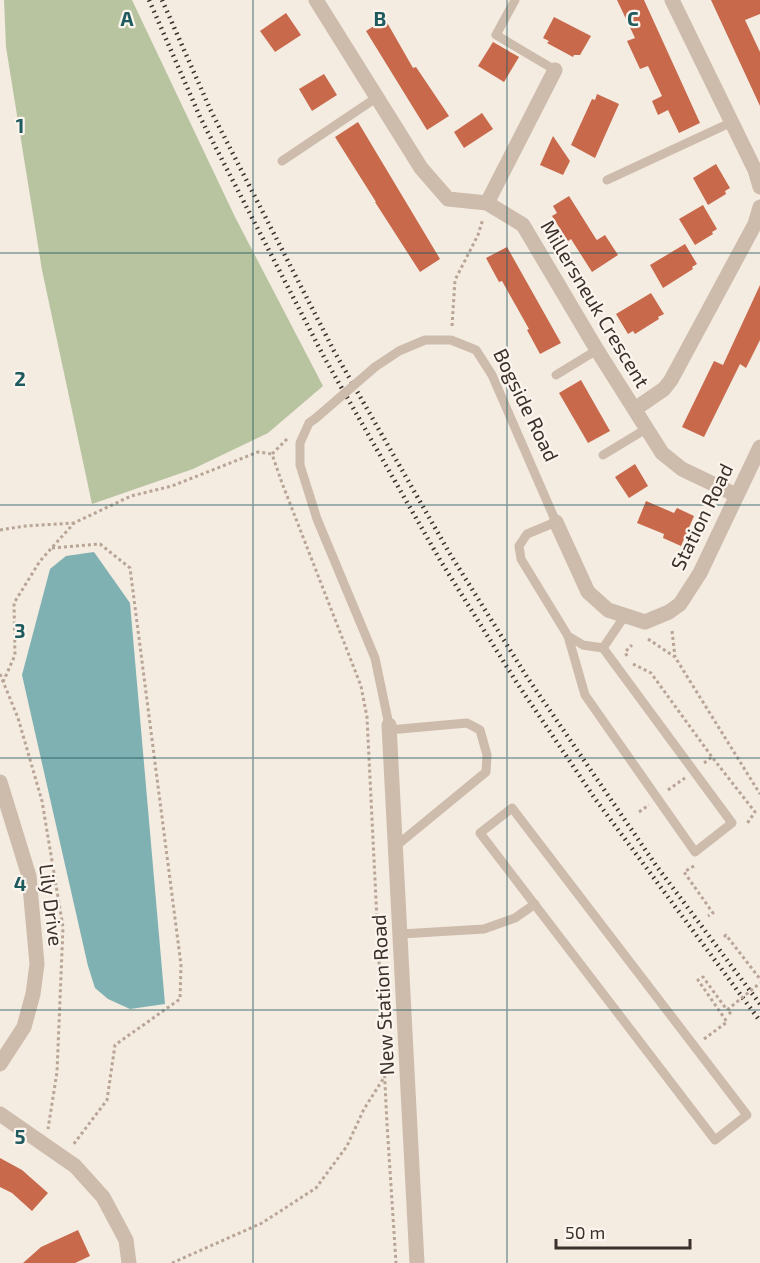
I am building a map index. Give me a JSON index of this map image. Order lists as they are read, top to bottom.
{
  "streets": {
    "street": [
      "Millersneuk Crescent",
      "Bogside Road",
      "Station Road",
      "Lily Drive",
      "New Station Road"
    ]
  },
  "crossings": [
    ["Millersneuk Crescent", "Station Road"],
    ["Bogside Road", "Station Road"]
  ],
  "scale_bar": "50 m",
  "grid": {
    "columns": ["A", "B", "C"],
    "rows": [
      "1",
      "2",
      "3",
      "4",
      "5"
    ]
  }
}
